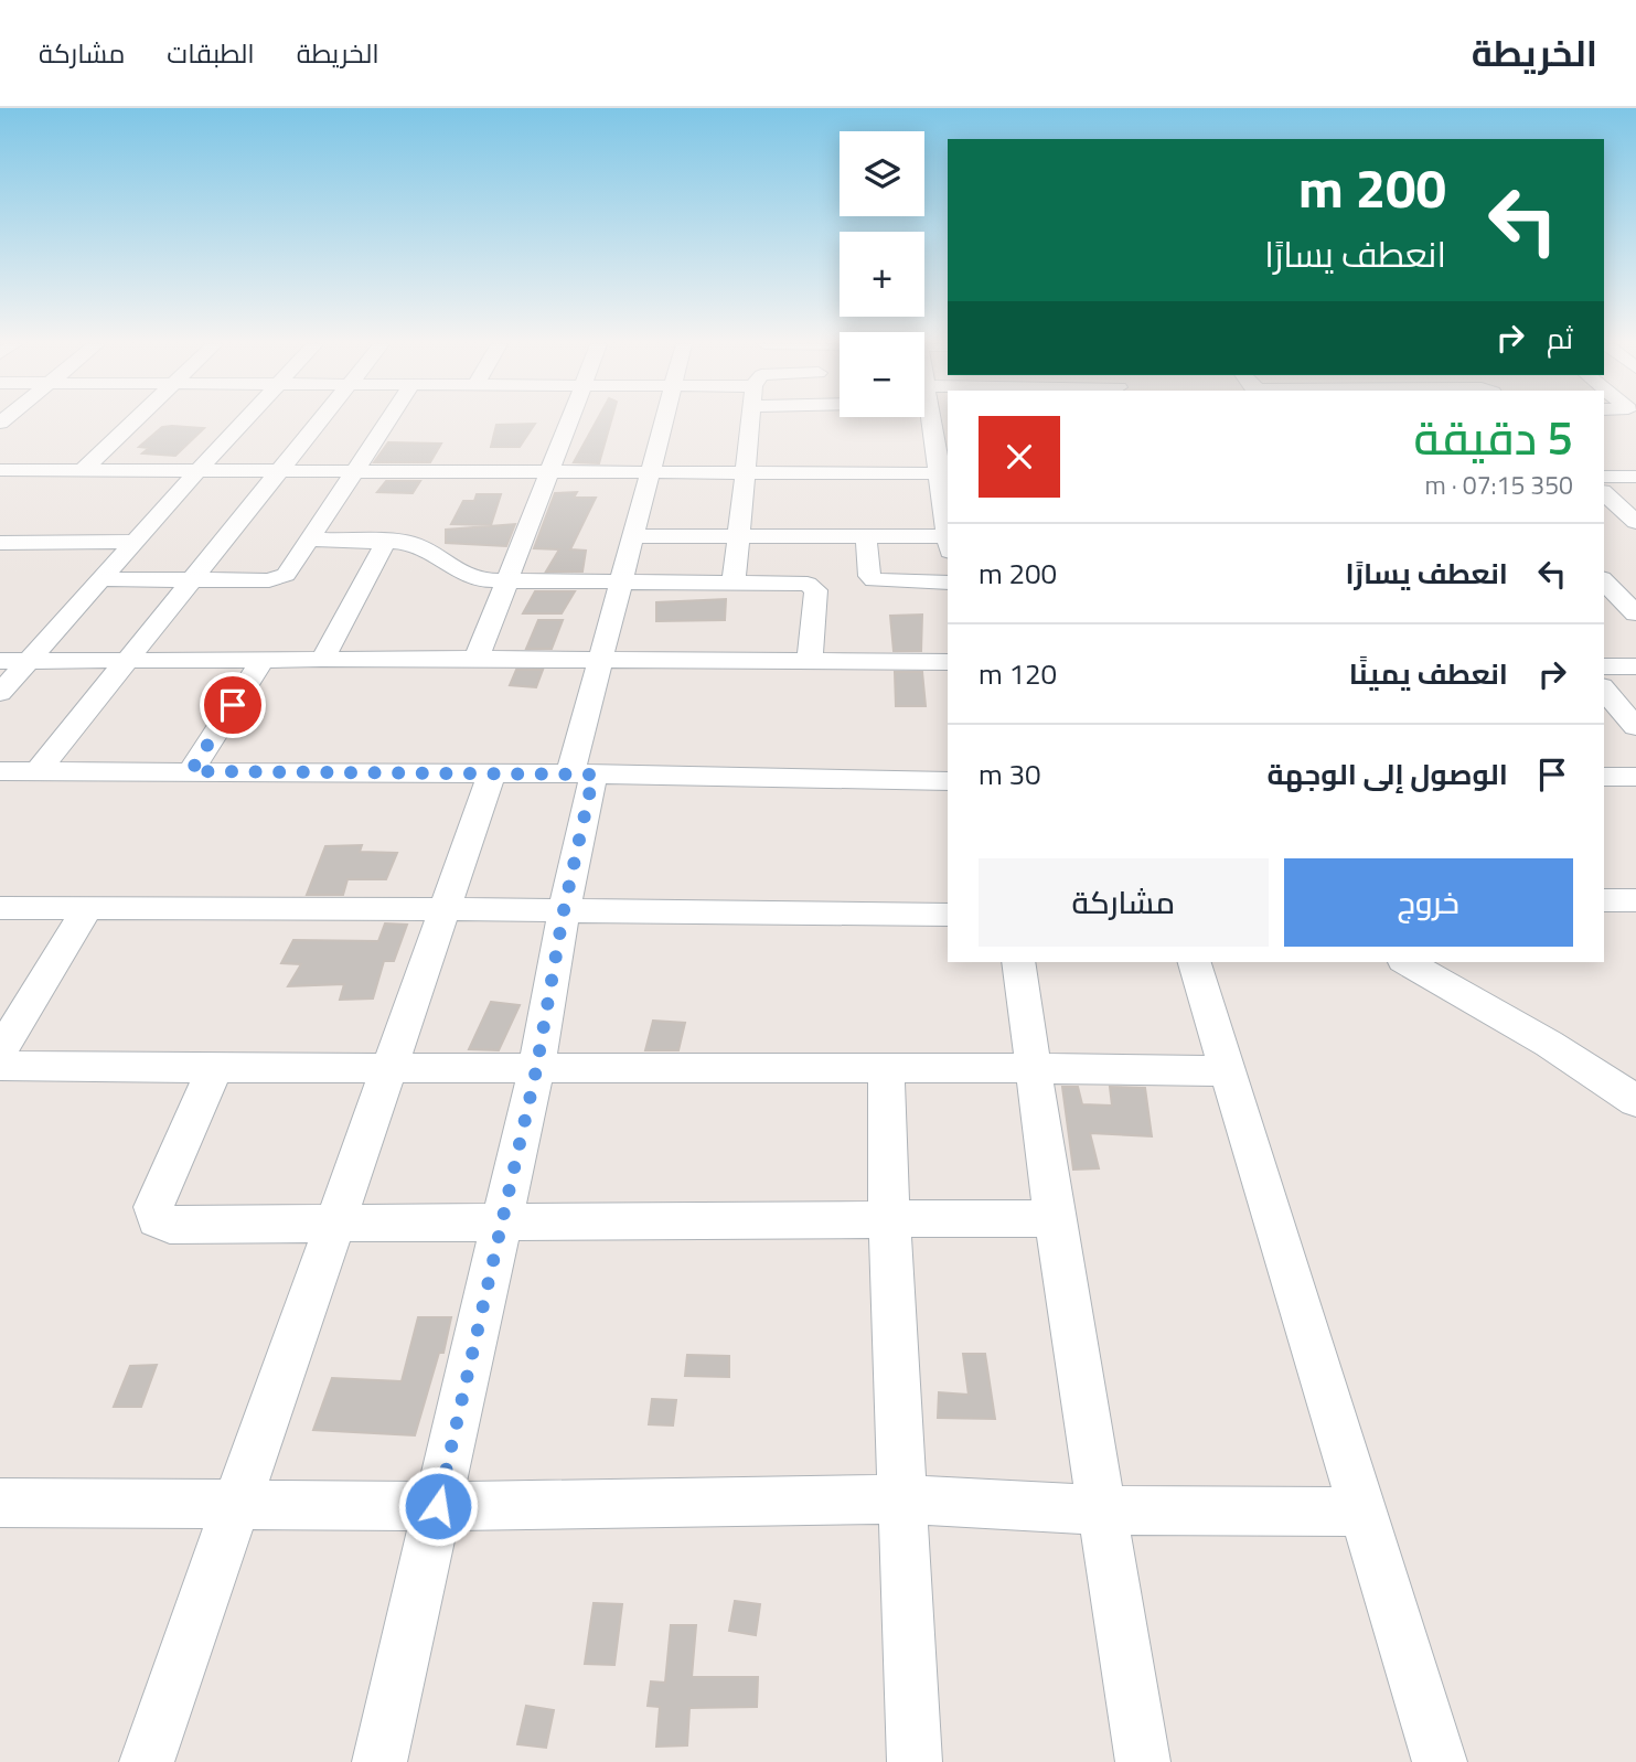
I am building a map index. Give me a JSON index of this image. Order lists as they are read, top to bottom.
{
  "page": {
    "header": "الخريطة",
    "nav": ["الخريطة", "الطبقات", "مشاركة"],
    "map_buttons": ["+", "−"],
    "turn": ["200 m", "انعطف يسارًا"],
    "then": "ثم",
    "heading": ["5 دقيقة", "350 m · 07:15"],
    "list": [
      {
        "name": "انعطف يسارًا",
        "value": "200 m"
      },
      {
        "name": "انعطف يمينًا",
        "value": "120 m"
      },
      {
        "name": "الوصول إلى الوجهة",
        "value": "30 m"
      }
    ],
    "buttons": ["خروج", "مشاركة"]
  }
}
